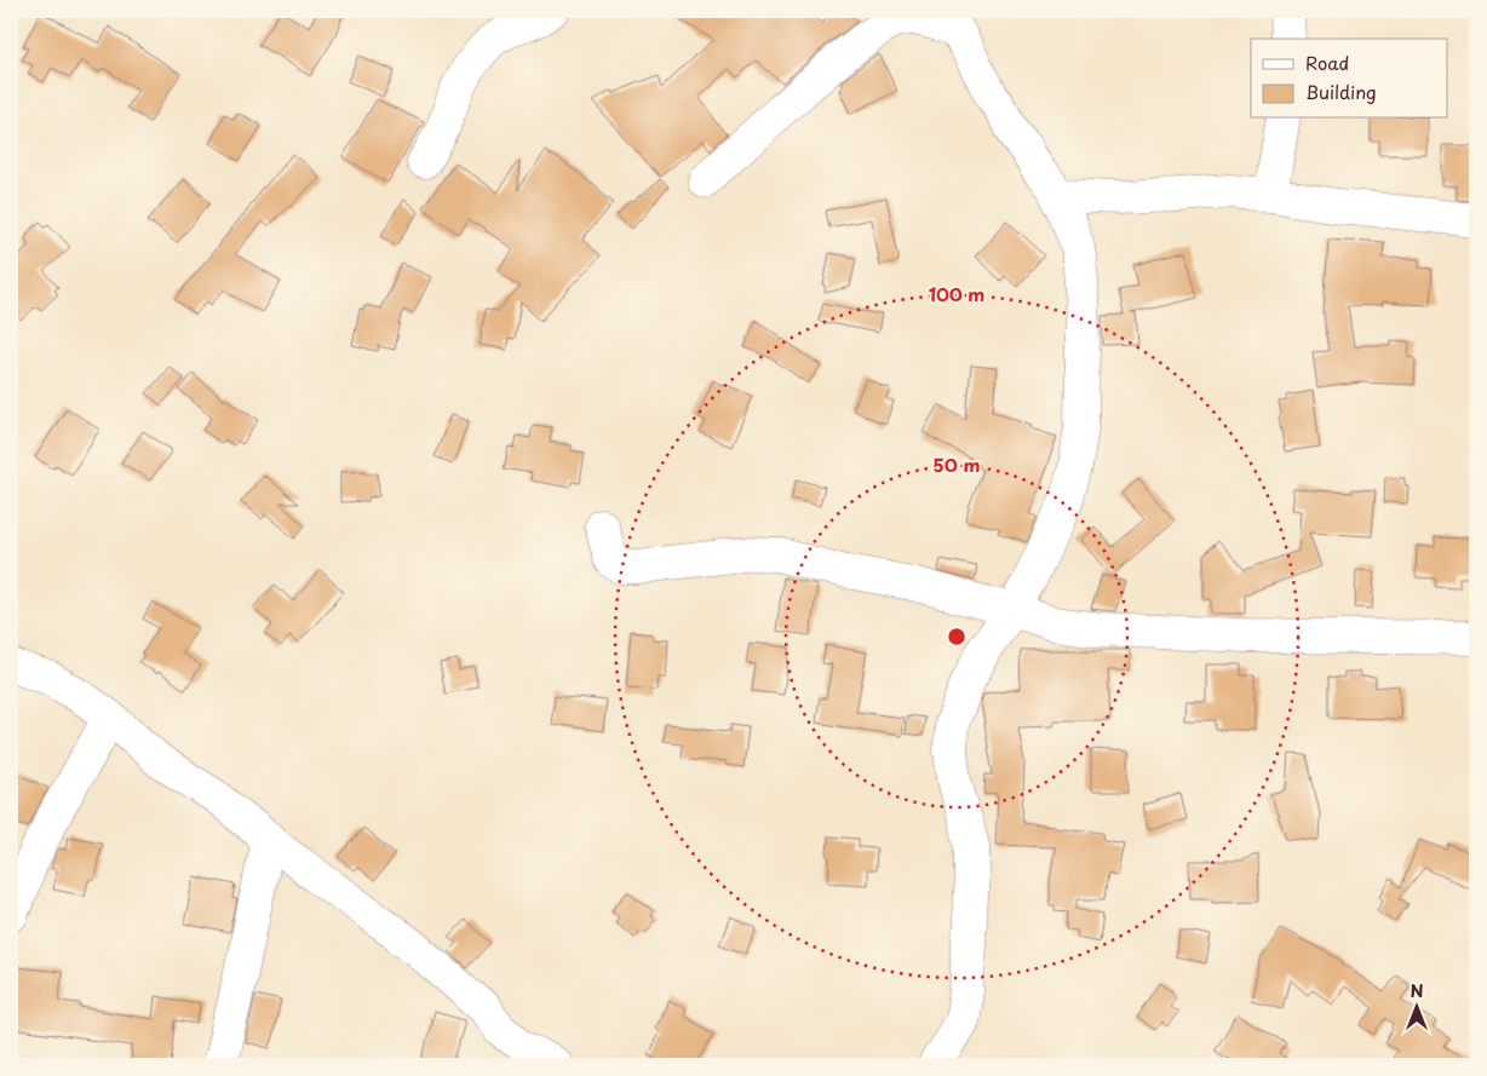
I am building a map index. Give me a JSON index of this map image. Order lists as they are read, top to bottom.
{
  "legend": ["Road", "Building"],
  "north": "top",
  "rings": ["100 m", "50 m"]
}
